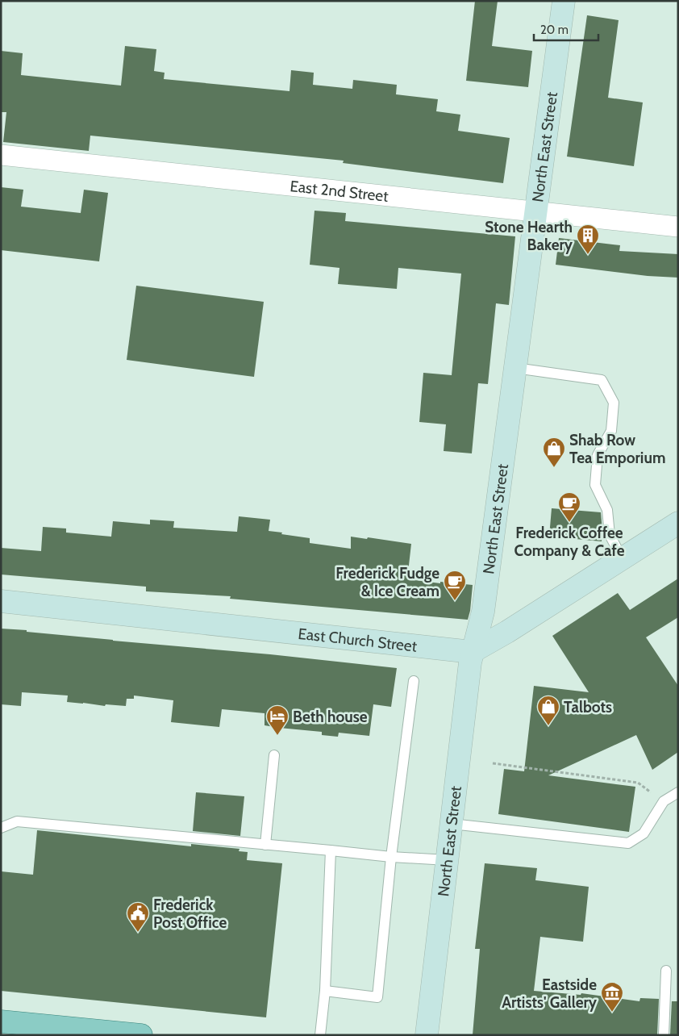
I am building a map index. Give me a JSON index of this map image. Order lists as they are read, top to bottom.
{
  "streets": {
    "main road": ["North East Street", "East Church Street"],
    "street": ["East 2nd Street"]
  },
  "crossings": [
    ["North East Street", "East 2nd Street"],
    ["North East Street", "East Church Street"]
  ],
  "places": {
    "building": ["Stone Hearth Bakery"],
    "shop": ["Shab Row Tea Emporium", "Talbots"],
    "cafe": ["Frederick Coffee Company & Cafe", "Frederick Fudge & Ice Cream"],
    "hotel": ["Beth house"],
    "public building": ["Frederick Post Office"],
    "museum": ["Eastside Artists' Gallery"]
  },
  "scale_bar": "20 m"
}
